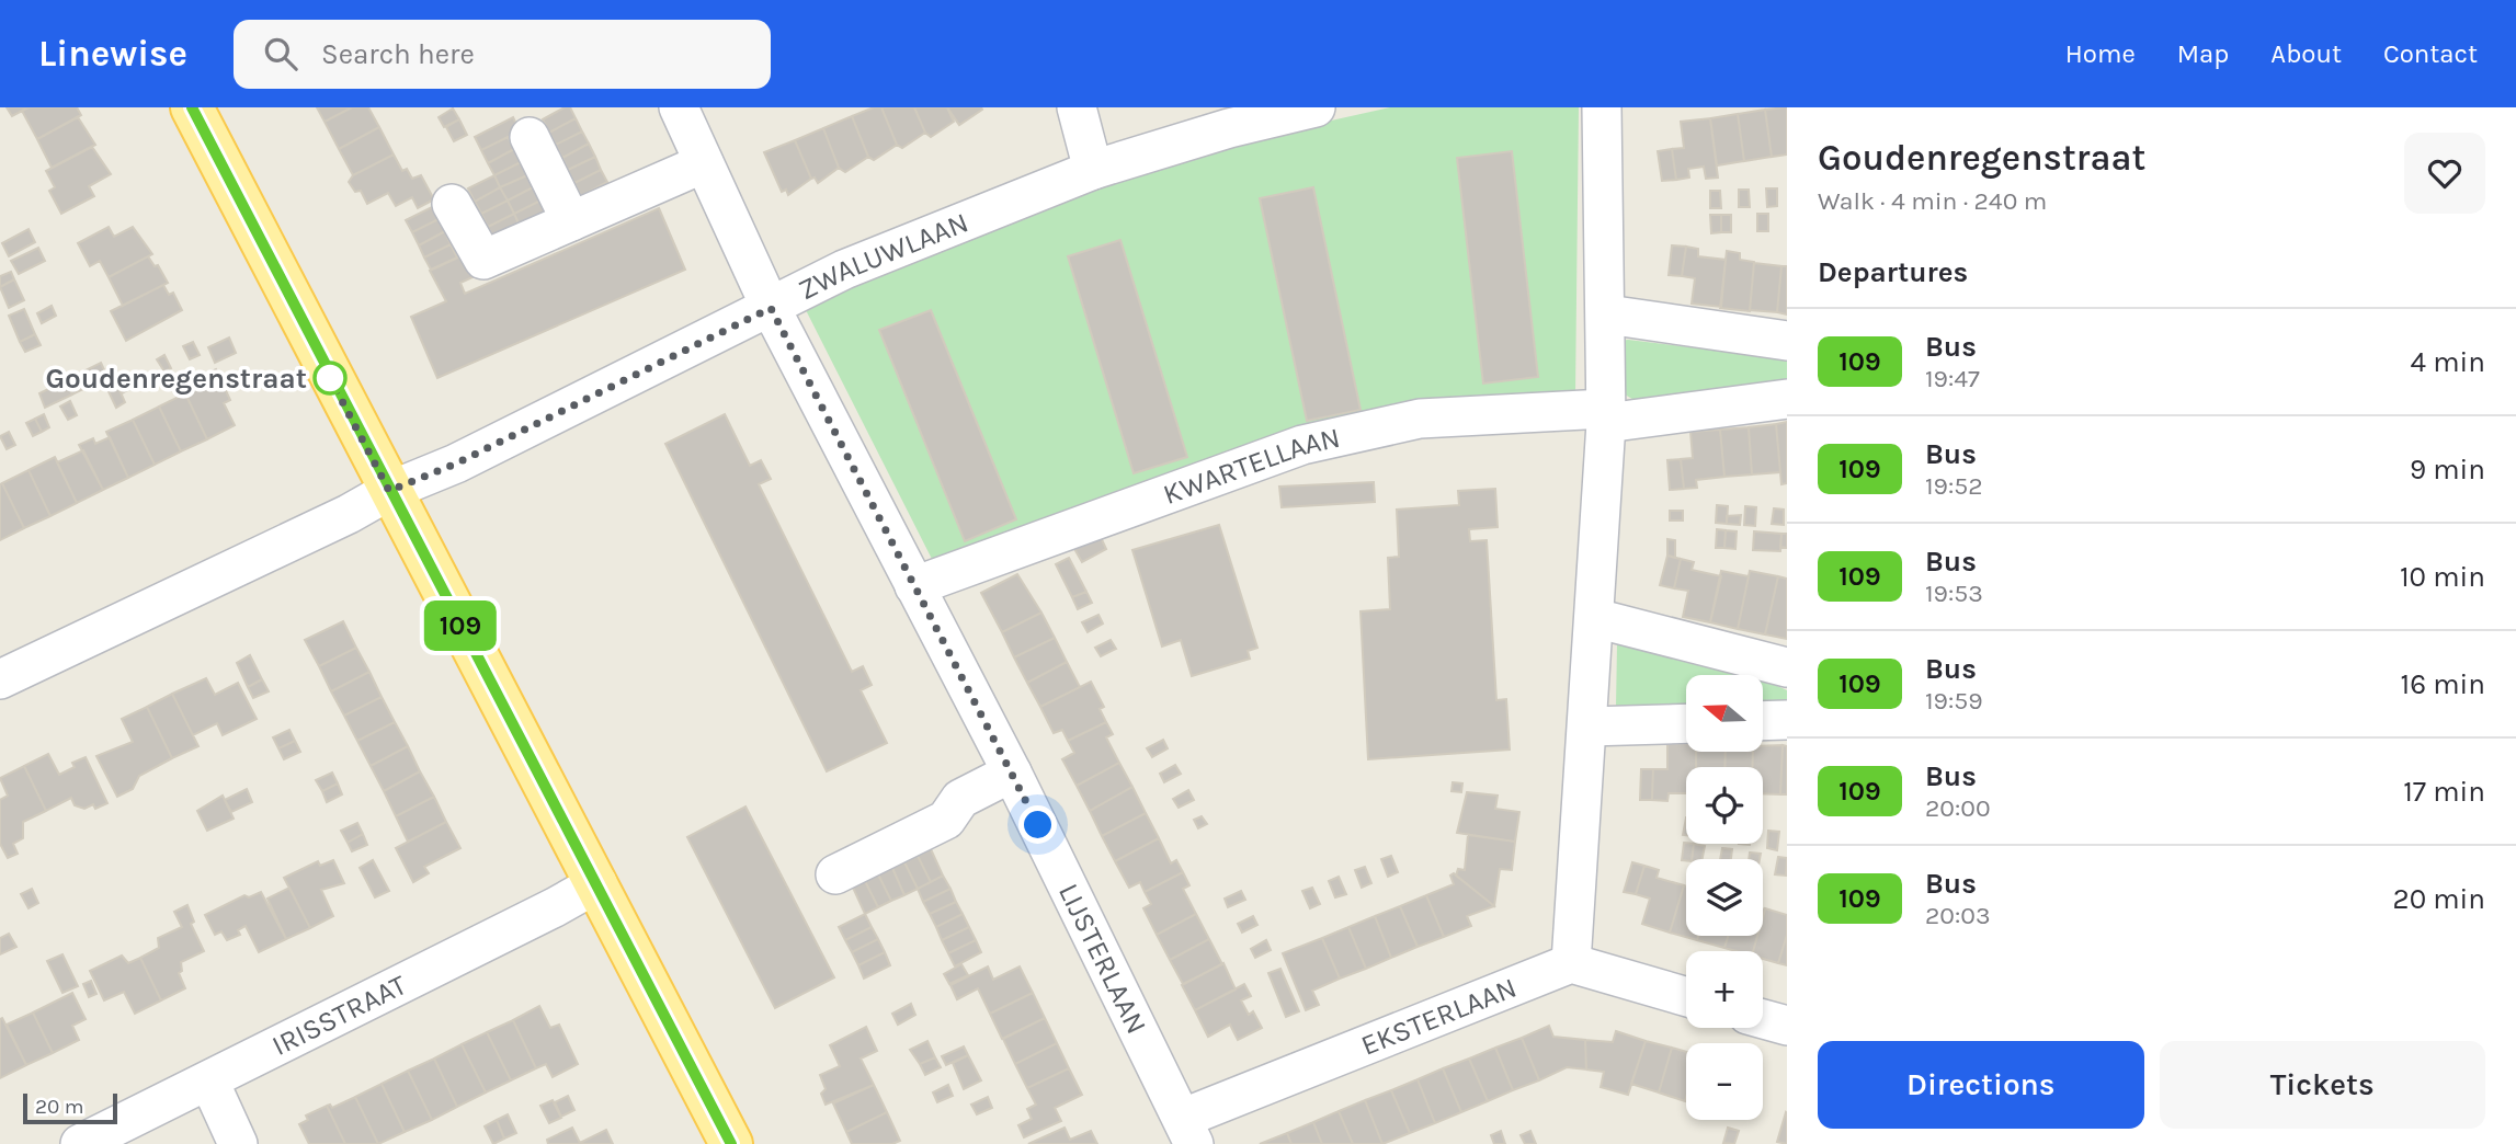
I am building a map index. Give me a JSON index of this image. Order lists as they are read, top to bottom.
{
  "streets": {
    "street": [
      "ZWALUWLAAN",
      "KWARTELLAAN",
      "LIJSTERLAAN",
      "IRISSTRAAT",
      "EKSTERLAAN"
    ]
  },
  "crossings": [
    ["ZWALUWLAAN", "LIJSTERLAAN"],
    ["KWARTELLAAN", "LIJSTERLAAN"],
    ["LIJSTERLAAN", "EKSTERLAAN"]
  ],
  "places": ["Goudenregenstraat"],
  "lines": ["bus line 109"],
  "scale_bar": "20 m",
  "north": "left",
  "page": {
    "header": "Linewise",
    "search": "Search here",
    "nav": [
      "Home",
      "Map",
      "About",
      "Contact"
    ],
    "on_map": "109",
    "heading": [
      ["Goudenregenstraat", "Walk · 4 min · 240 m"],
      "Departures"
    ],
    "list": [
      {
        "mark": "109",
        "name": "Bus",
        "note": "19:47",
        "value": "4 min"
      },
      {
        "mark": "109",
        "name": "Bus",
        "note": "19:52",
        "value": "9 min"
      },
      {
        "mark": "109",
        "name": "Bus",
        "note": "19:53",
        "value": "10 min"
      },
      {
        "mark": "109",
        "name": "Bus",
        "note": "19:59",
        "value": "16 min"
      },
      {
        "mark": "109",
        "name": "Bus",
        "note": "20:00",
        "value": "17 min"
      },
      {
        "mark": "109",
        "name": "Bus",
        "note": "20:03",
        "value": "20 min"
      }
    ],
    "map_buttons": ["+", "−"],
    "buttons": ["Directions", "Tickets"],
    "scale": "20 m"
  }
}
